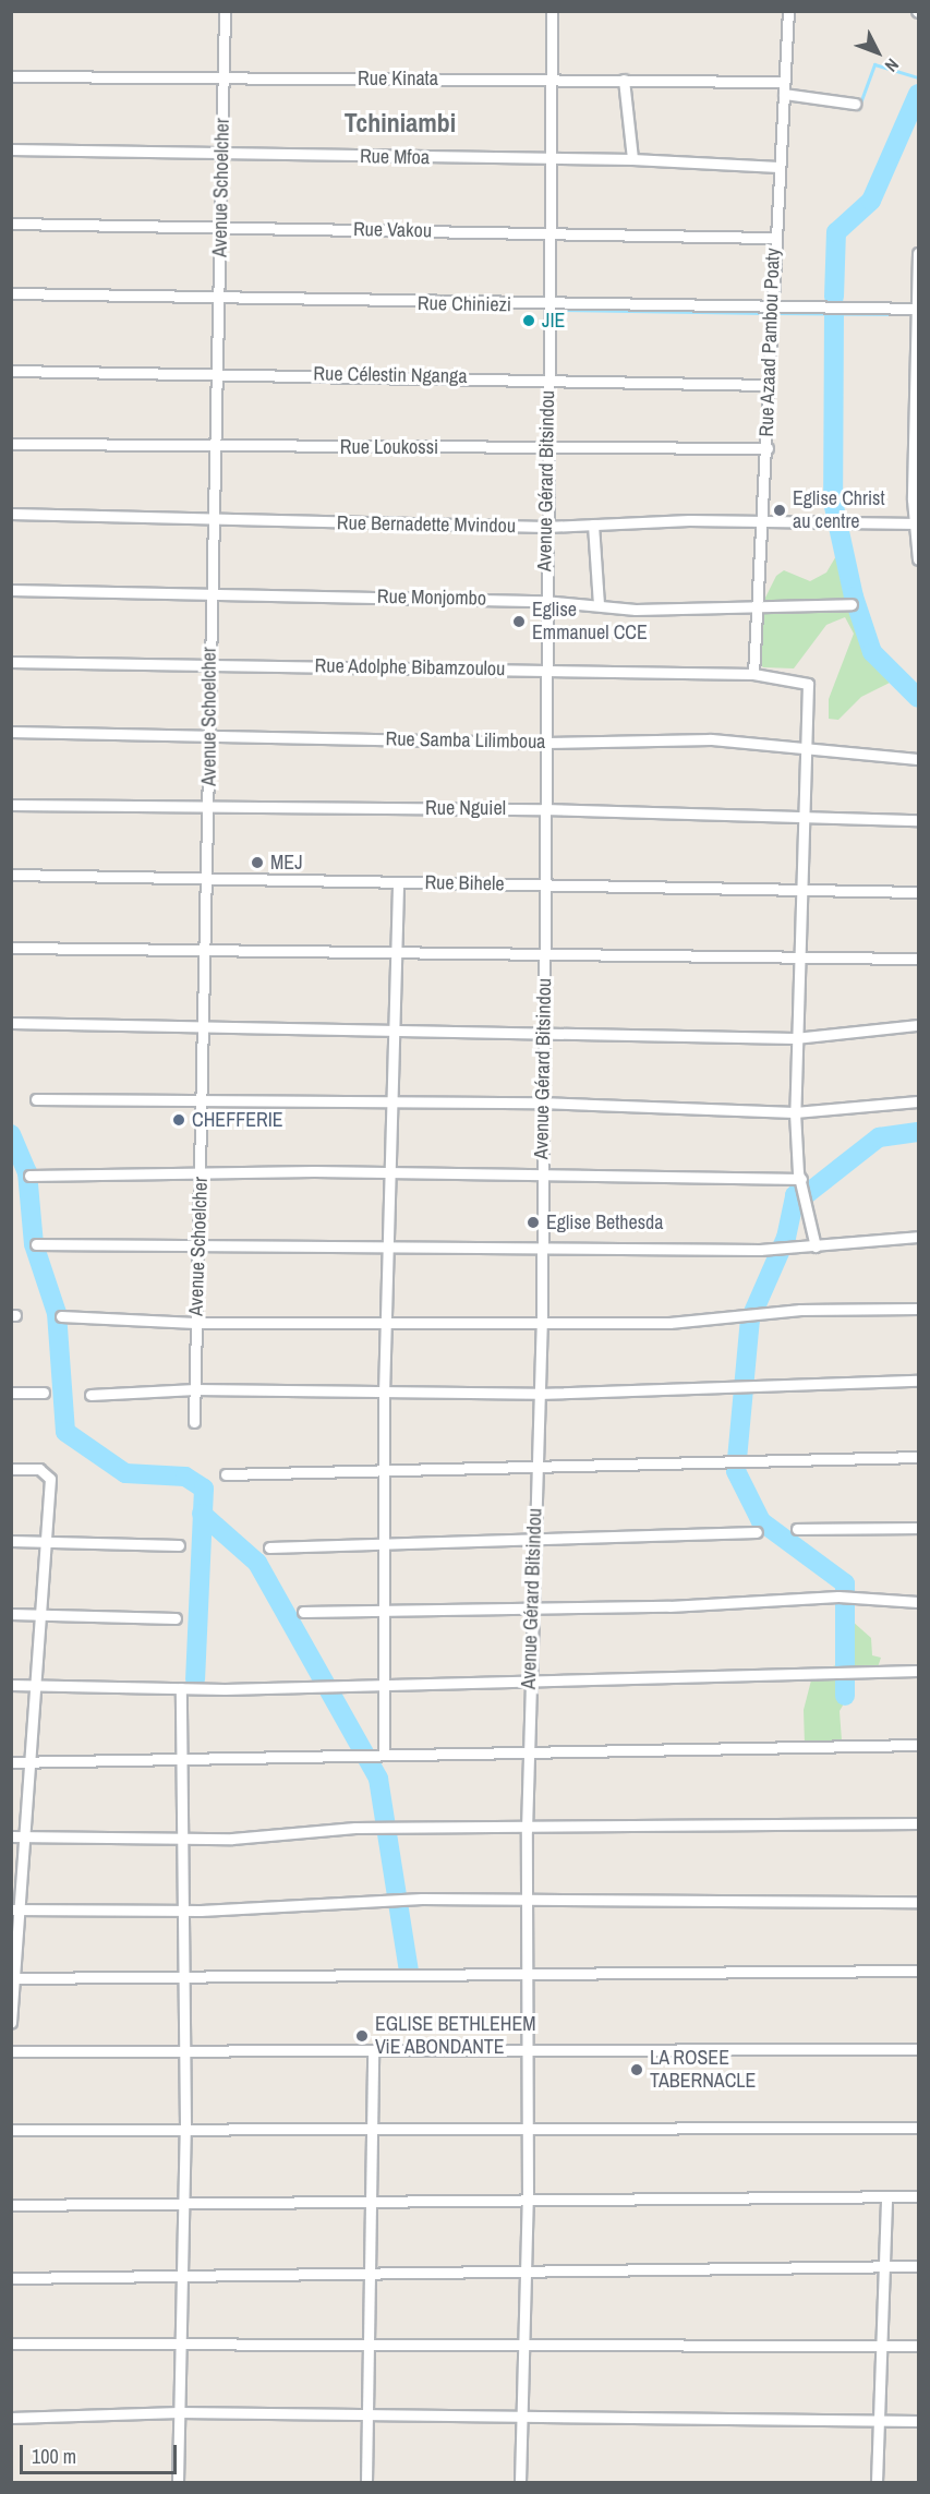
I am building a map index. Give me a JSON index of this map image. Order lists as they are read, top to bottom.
{
  "streets": {
    "street": [
      "Rue Kinata",
      "Rue Mfoa",
      "Avenue Schoelcher",
      "Rue Vakou",
      "Rue Chiniezi",
      "Rue Azaad Pambou Poaty",
      "Rue Célestin Nganga",
      "Rue Loukossi",
      "Avenue Gérard Bitsindou",
      "Rue Bernadette Mvindou",
      "Rue Monjombo",
      "Rue Adolphe Bibamzoulou",
      "Rue Samba Lilimboua",
      "Rue Nguiel",
      "Rue Bihele"
    ]
  },
  "crossings": [
    ["Rue Kinata", "Avenue Schoelcher"],
    ["Rue Kinata", "Rue Azaad Pambou Poaty"],
    ["Rue Kinata", "Avenue Gérard Bitsindou"],
    ["Rue Mfoa", "Avenue Schoelcher"],
    ["Rue Mfoa", "Rue Azaad Pambou Poaty"],
    ["Rue Mfoa", "Avenue Gérard Bitsindou"],
    ["Avenue Schoelcher", "Rue Vakou"],
    ["Avenue Schoelcher", "Rue Chiniezi"],
    ["Avenue Schoelcher", "Rue Célestin Nganga"],
    ["Avenue Schoelcher", "Rue Loukossi"],
    ["Avenue Schoelcher", "Rue Bernadette Mvindou"],
    ["Avenue Schoelcher", "Rue Monjombo"],
    ["Avenue Schoelcher", "Rue Adolphe Bibamzoulou"],
    ["Avenue Schoelcher", "Rue Samba Lilimboua"],
    ["Avenue Schoelcher", "Rue Nguiel"],
    ["Avenue Schoelcher", "Rue Bihele"],
    ["Rue Vakou", "Rue Azaad Pambou Poaty"],
    ["Rue Vakou", "Avenue Gérard Bitsindou"],
    ["Rue Chiniezi", "Rue Azaad Pambou Poaty"],
    ["Rue Chiniezi", "Avenue Gérard Bitsindou"],
    ["Rue Azaad Pambou Poaty", "Rue Célestin Nganga"],
    ["Rue Azaad Pambou Poaty", "Rue Loukossi"],
    ["Rue Azaad Pambou Poaty", "Rue Bernadette Mvindou"],
    ["Rue Azaad Pambou Poaty", "Rue Monjombo"],
    ["Rue Azaad Pambou Poaty", "Rue Adolphe Bibamzoulou"],
    ["Rue Célestin Nganga", "Avenue Gérard Bitsindou"],
    ["Rue Loukossi", "Avenue Gérard Bitsindou"],
    ["Avenue Gérard Bitsindou", "Rue Bernadette Mvindou"],
    ["Avenue Gérard Bitsindou", "Rue Monjombo"],
    ["Avenue Gérard Bitsindou", "Rue Adolphe Bibamzoulou"],
    ["Avenue Gérard Bitsindou", "Rue Samba Lilimboua"],
    ["Avenue Gérard Bitsindou", "Rue Nguiel"],
    ["Avenue Gérard Bitsindou", "Rue Bihele"],
    ["Rue Adolphe Bibamzoulou", "Rue Samba Lilimboua"]
  ],
  "districts": ["Tchiniambi"],
  "places": [
    "JIE",
    "Eglise Christ au centre",
    "Eglise Emmanuel CCE",
    "MEJ",
    "CHEFFERIE",
    "Eglise Bethesda",
    "EGLISE BETHLEHEM ViE ABONDANTE",
    "LA ROSEE TABERNACLE"
  ],
  "scale_bar": "100 m",
  "north": "bottom right"
}
